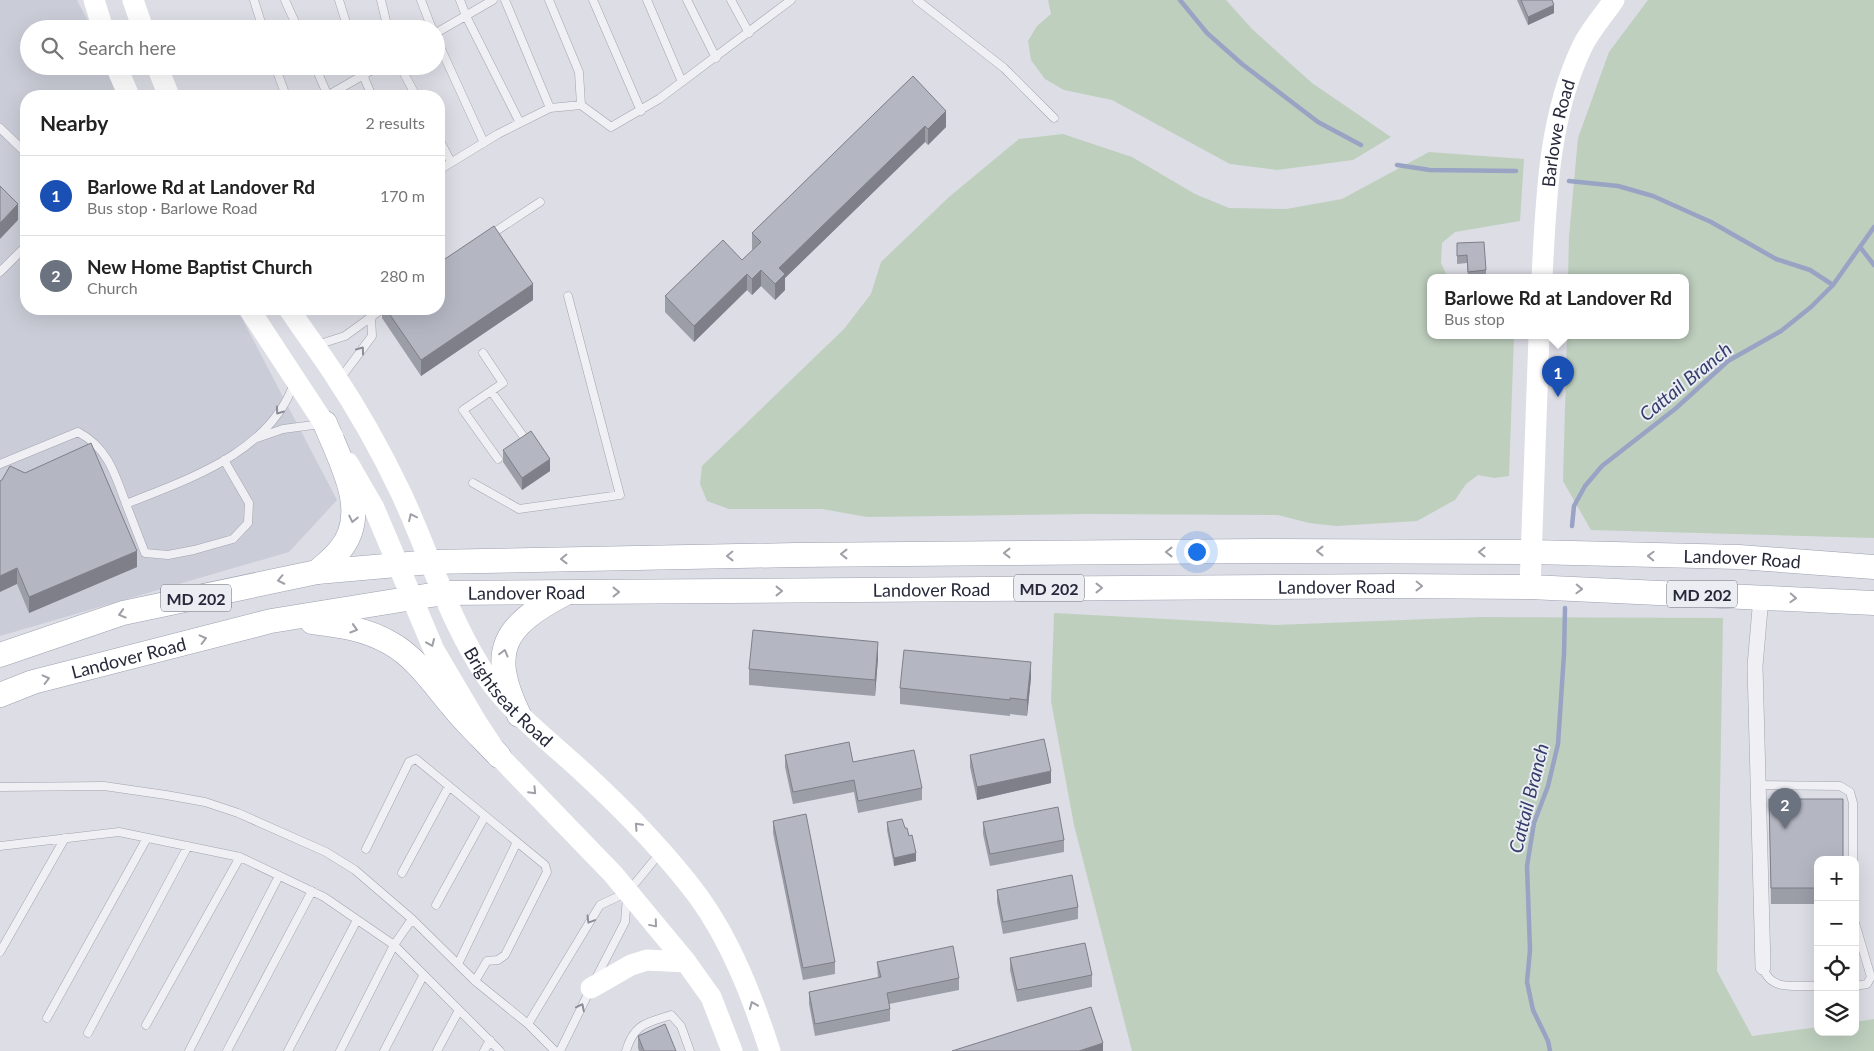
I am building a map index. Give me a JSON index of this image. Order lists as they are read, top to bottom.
{
  "streets": {
    "main road": ["Landover Road", "MD 202"],
    "street": ["Barlowe Road", "Brightseat Road"]
  },
  "crossings": [
    ["Landover Road", "Brightseat Road"]
  ],
  "water": ["Cattail Branch"],
  "page": {
    "search": "Search here",
    "heading": ["Nearby", "2 results"],
    "list": [
      {
        "mark": "1",
        "name": "Barlowe Rd at Landover Rd",
        "note": "Bus stop · Barlowe Road",
        "value": "170 m"
      },
      {
        "mark": "2",
        "name": "New Home Baptist Church",
        "note": "Church",
        "value": "280 m"
      }
    ],
    "popup": ["Barlowe Rd at Landover Rd", "Bus stop"],
    "pins": ["1", "2"],
    "map_buttons": ["+", "−"]
  }
}
